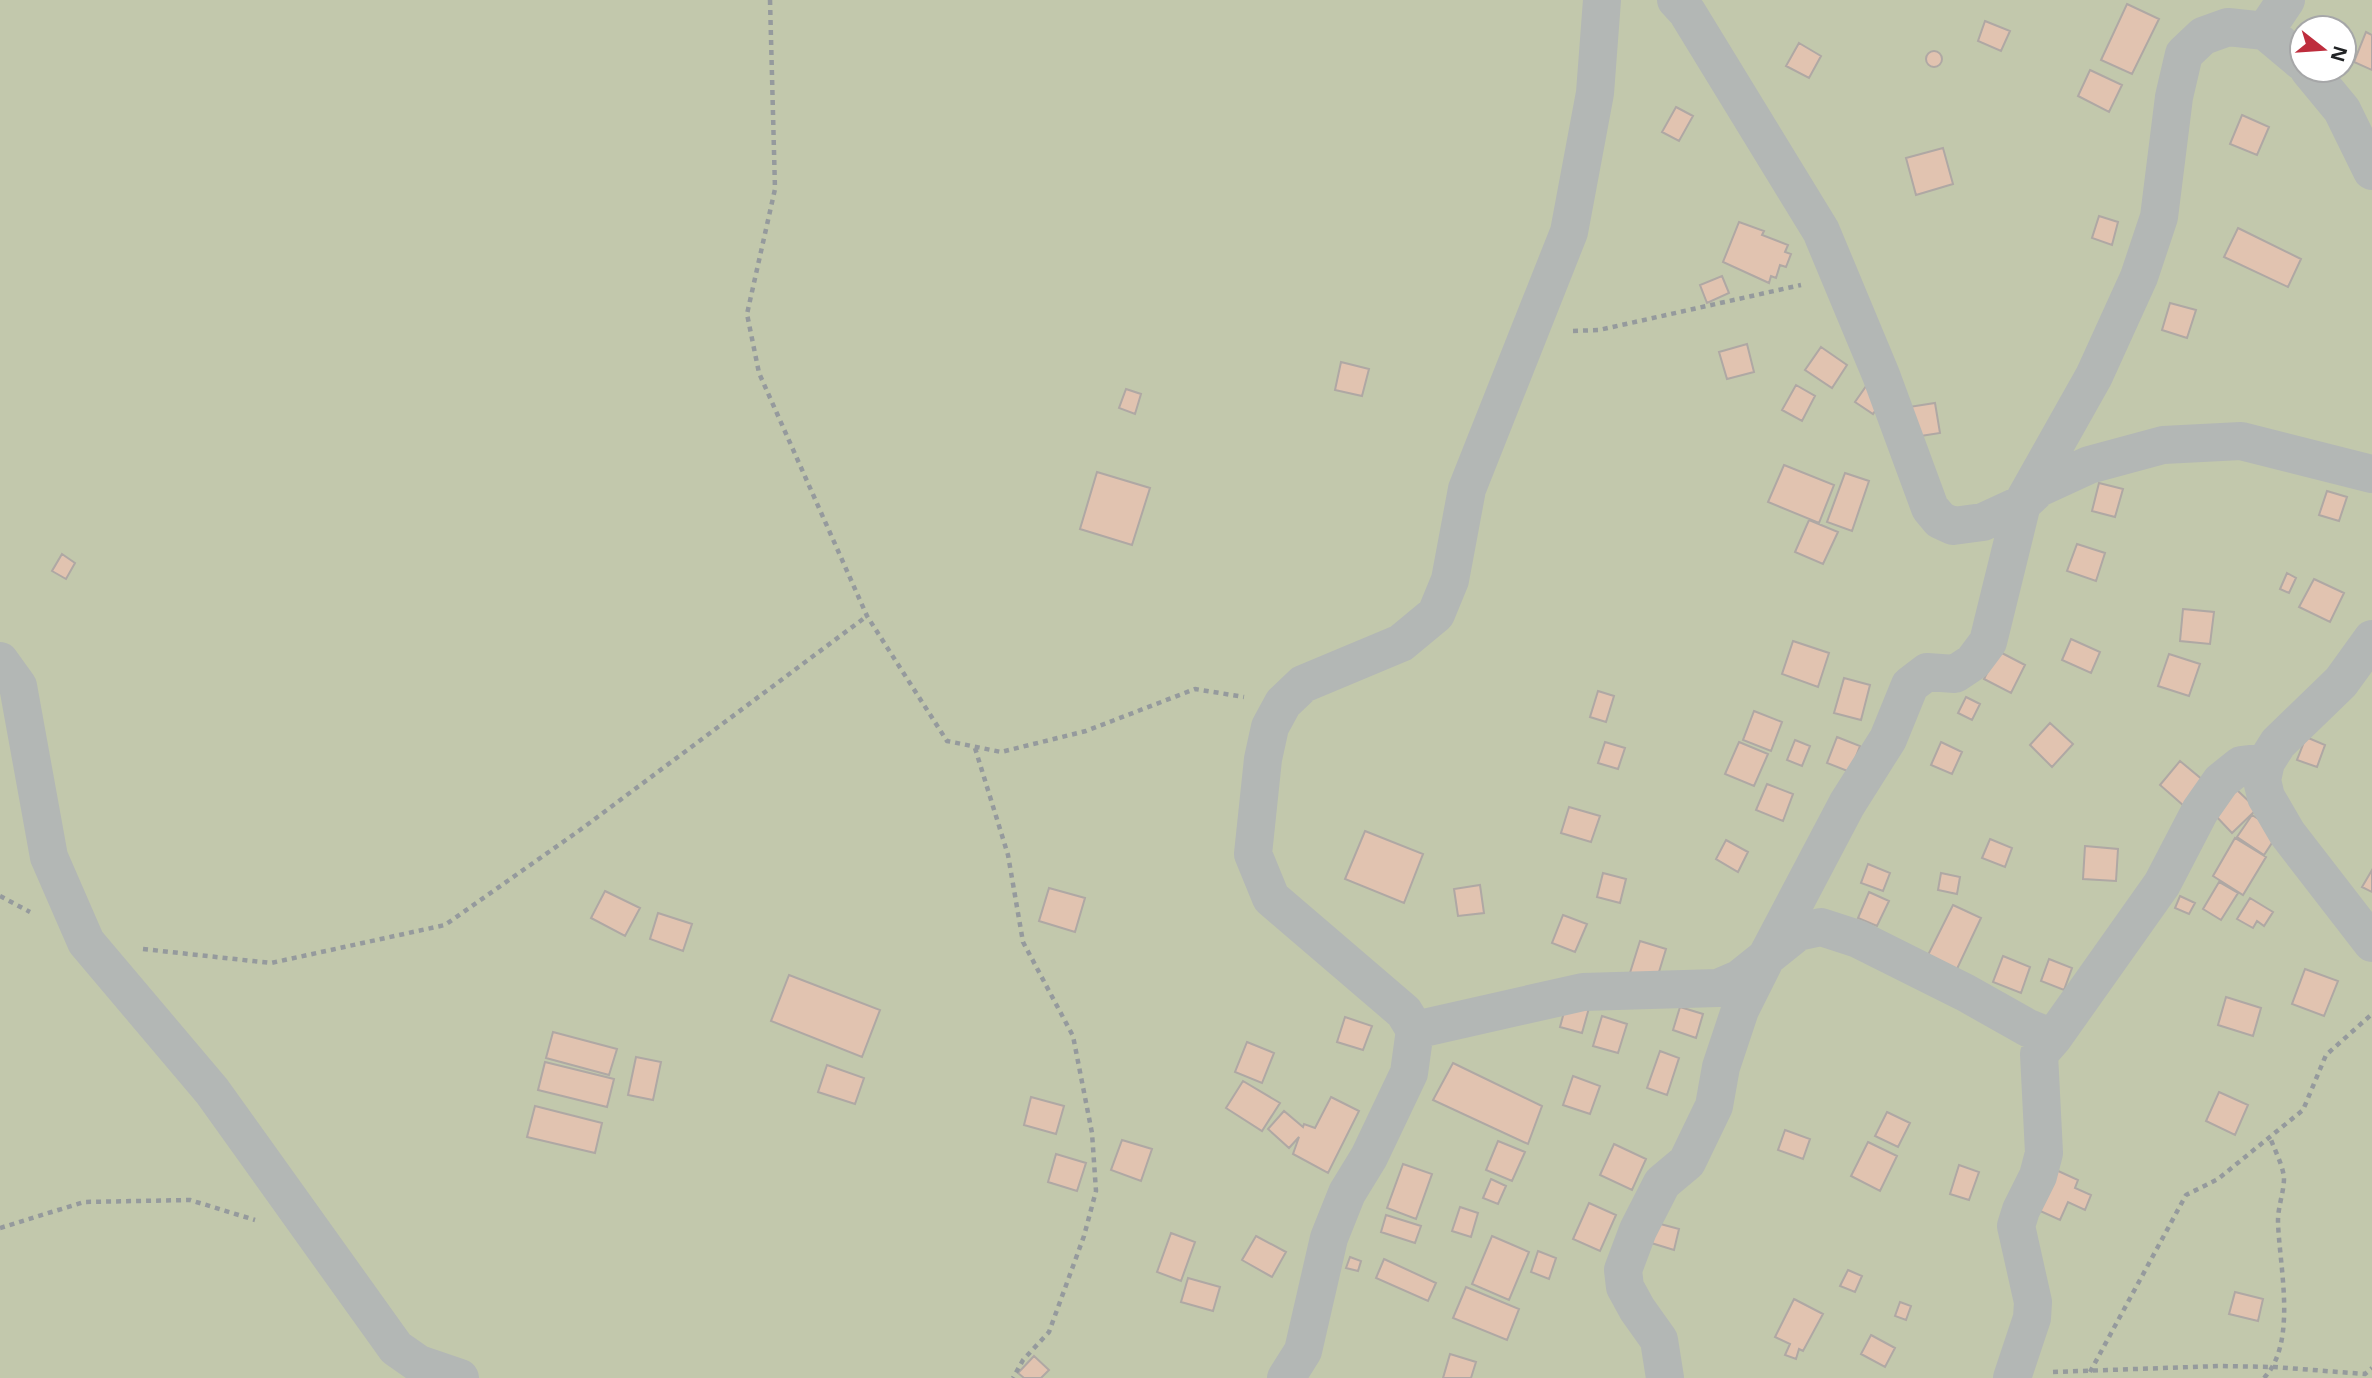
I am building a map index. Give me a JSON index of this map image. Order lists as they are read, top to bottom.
{
  "north": "right"
}
